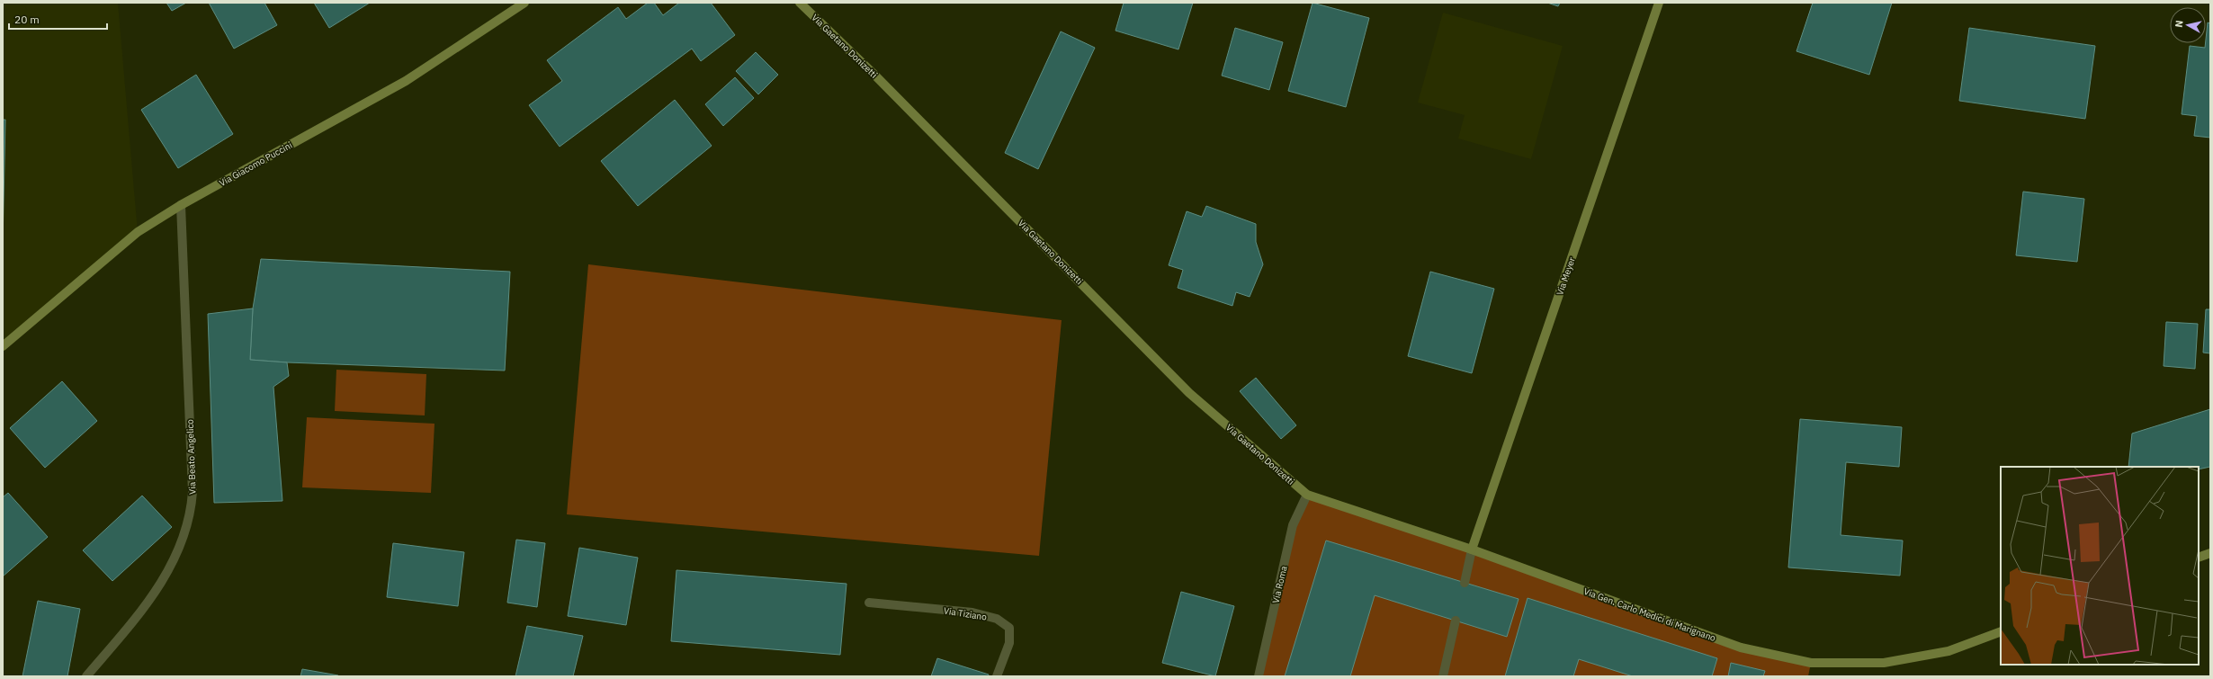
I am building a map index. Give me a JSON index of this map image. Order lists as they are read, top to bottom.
{
  "streets": {
    "street": [
      "Via Gaetano Donizetti",
      "Via Giacomo Puccini",
      "Via Meyer",
      "Via Beato Angelico",
      "Via Roma",
      "Via Tiziano",
      "Via Gen. Carlo Medici di Marignano"
    ]
  },
  "crossings": [
    ["Via Gaetano Donizetti", "Via Roma"],
    ["Via Gaetano Donizetti", "Via Gen. Carlo Medici di Marignano"],
    ["Via Giacomo Puccini", "Via Beato Angelico"],
    ["Via Meyer", "Via Gen. Carlo Medici di Marignano"],
    ["Via Roma", "Via Gen. Carlo Medici di Marignano"]
  ],
  "scale_bar": "20 m",
  "north": "left"
}
